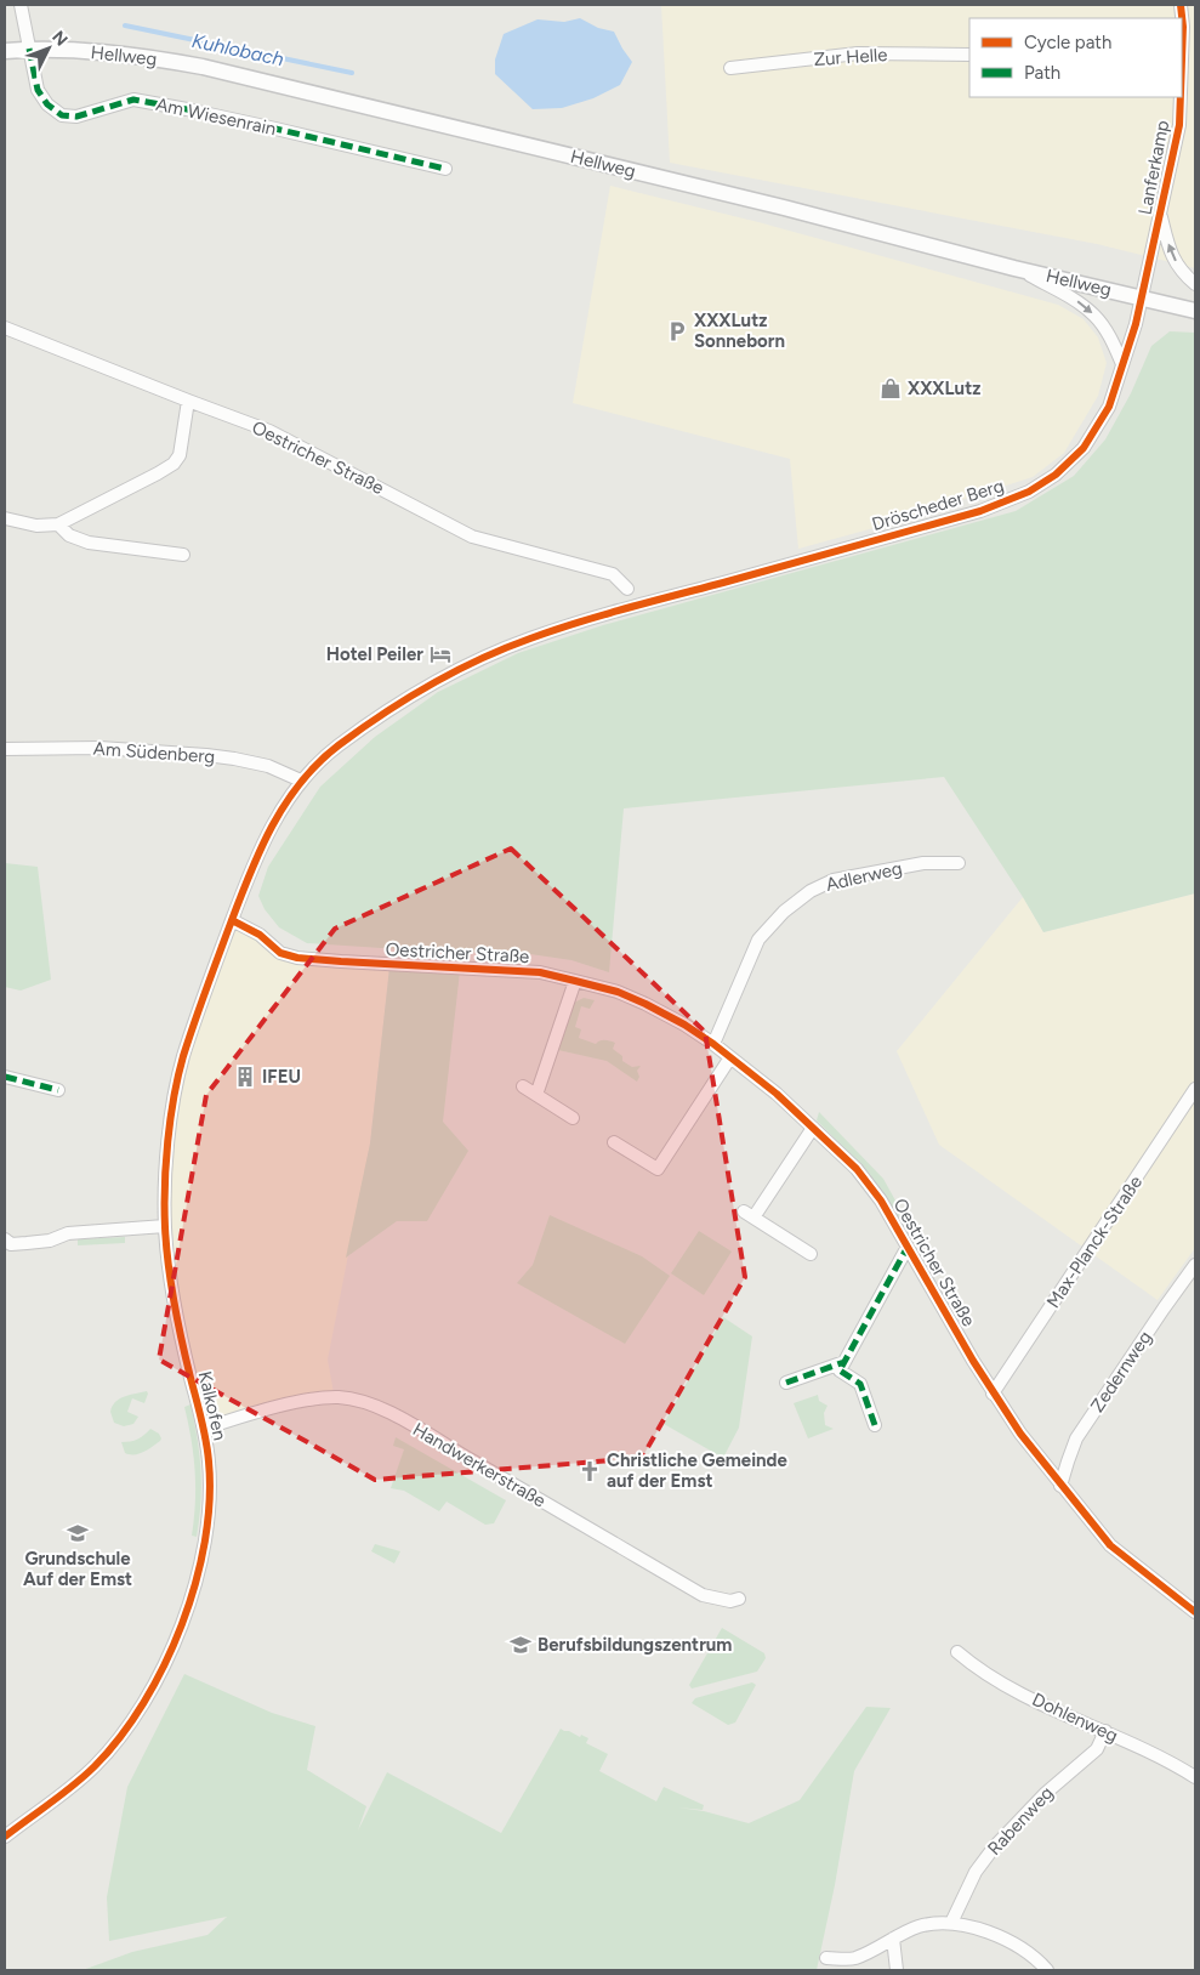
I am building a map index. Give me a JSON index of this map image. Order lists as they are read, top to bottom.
{
  "streets": {
    "street": [
      "Hellweg",
      "Zur Helle",
      "Am Wiesenrain",
      "Lanferkamp",
      "Oestricher Straße",
      "Dröscheder Berg",
      "Am Südenberg",
      "Adlerweg",
      "Max-Planck-Straße",
      "Zedernweg",
      "Kalkofen",
      "Handwerkerstraße",
      "Dohlenweg",
      "Rabenweg"
    ]
  },
  "crossings": [
    ["Hellweg", "Am Wiesenrain"],
    ["Hellweg", "Lanferkamp"],
    ["Hellweg", "Dröscheder Berg"],
    ["Lanferkamp", "Dröscheder Berg"],
    ["Oestricher Straße", "Adlerweg"],
    ["Oestricher Straße", "Max-Planck-Straße"],
    ["Oestricher Straße", "Zedernweg"],
    ["Oestricher Straße", "Kalkofen"],
    ["Dröscheder Berg", "Am Südenberg"],
    ["Kalkofen", "Handwerkerstraße"],
    ["Dohlenweg", "Rabenweg"]
  ],
  "water": ["Kuhlobach"],
  "places": {
    "parking": ["XXXLutz Sonneborn"],
    "shop": ["XXXLutz"],
    "hotel": ["Hotel Peiler"],
    "building": ["IFEU"],
    "church": ["Christliche Gemeinde auf der Emst"],
    "school or university": ["Grundschule Auf der Emst", "Berufsbildungszentrum"]
  },
  "legend": ["Cycle path", "Path"],
  "north": "top right"
}
